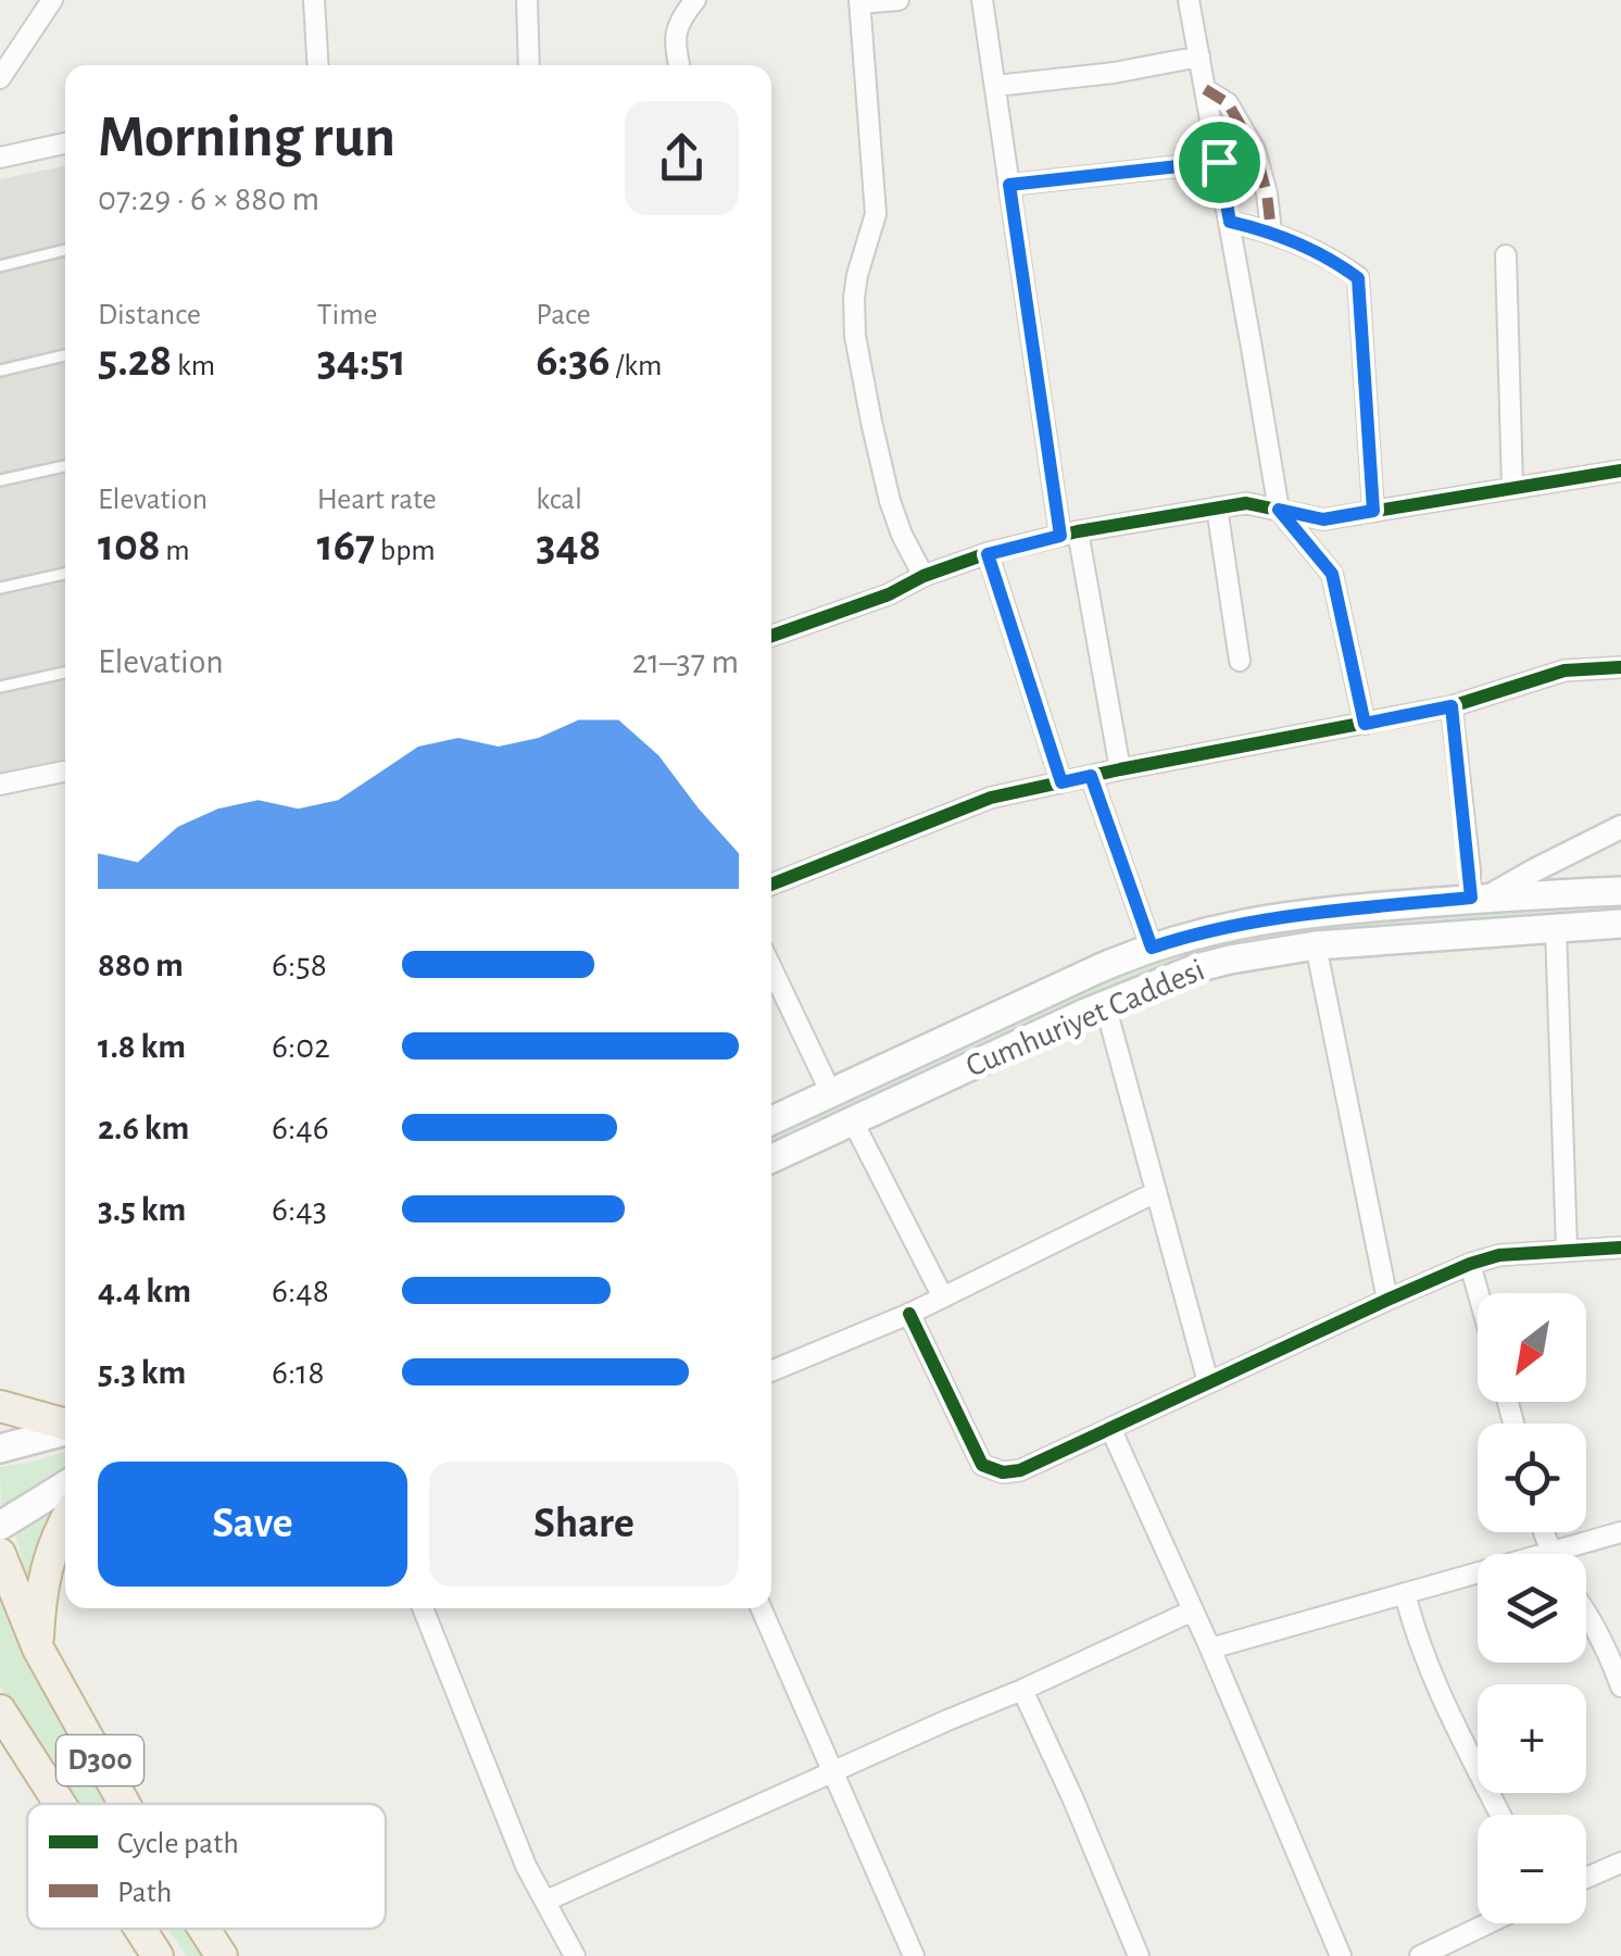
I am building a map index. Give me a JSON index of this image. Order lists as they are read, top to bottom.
{
  "streets": {
    "highway": ["D300"],
    "main road": ["Cumhuriyet Caddesi"]
  },
  "legend": ["Cycle path", "Path"],
  "north": "bottom left",
  "page": {
    "heading": ["Morning run", "07:29 · 6 × 880 m"],
    "stats": [
      ["Distance", "5.28 km"],
      ["Time", "34:51"],
      ["Pace", "6:36 /km"],
      ["Elevation", "108 m"],
      ["Heart rate", "167 bpm"],
      ["kcal", "348"]
    ],
    "chart": ["Elevation", "21–37 m"],
    "list": [
      {
        "name": "880 m",
        "note": "6:58"
      },
      {
        "name": "1.8 km",
        "note": "6:02"
      },
      {
        "name": "2.6 km",
        "note": "6:46"
      },
      {
        "name": "3.5 km",
        "note": "6:43"
      },
      {
        "name": "4.4 km",
        "note": "6:48"
      },
      {
        "name": "5.3 km",
        "note": "6:18"
      }
    ],
    "map_buttons": ["+", "−"],
    "buttons": ["Save", "Share"]
  }
}
